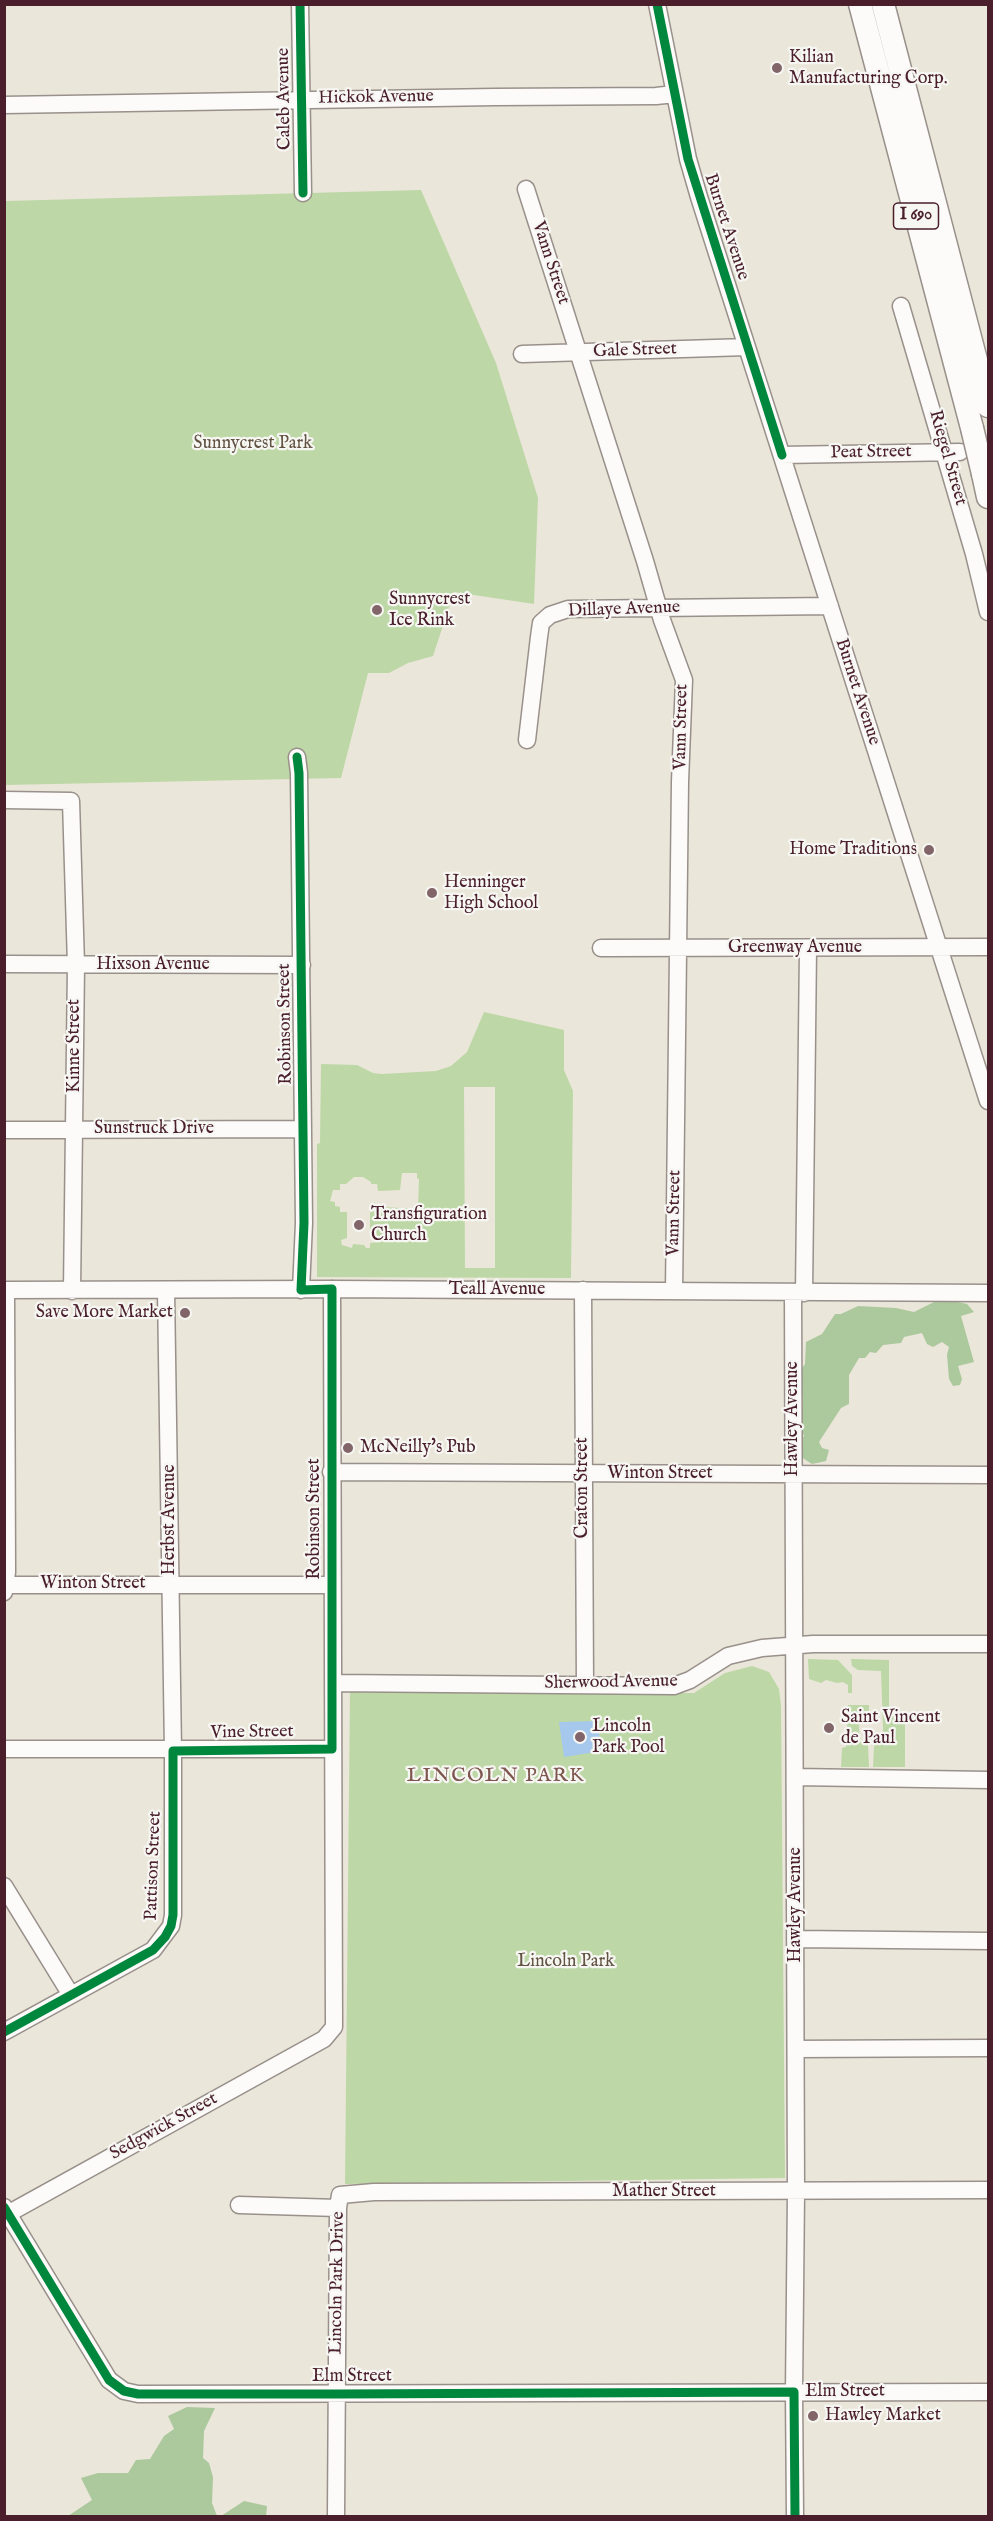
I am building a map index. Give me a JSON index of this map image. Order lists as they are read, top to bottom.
{
  "streets": {
    "highway": ["I 690"],
    "street": [
      "Hickok Avenue",
      "Caleb Avenue",
      "Burnet Avenue",
      "Vann Street",
      "Gale Street",
      "Peat Street",
      "Riegel Street",
      "Dillaye Avenue",
      "Greenway Avenue",
      "Hixson Avenue",
      "Robinson Street",
      "Kinne Street",
      "Sunstruck Drive",
      "Teall Avenue",
      "Hawley Avenue",
      "Winton Street",
      "Craton Street",
      "Herbst Avenue",
      "Sherwood Avenue",
      "Vine Street",
      "Pattison Street",
      "Sedgwick Street",
      "Mather Street",
      "Lincoln Park Drive",
      "Elm Street"
    ]
  },
  "crossings": [
    ["Hickok Avenue", "Caleb Avenue"],
    ["Hickok Avenue", "Burnet Avenue"],
    ["Burnet Avenue", "Gale Street"],
    ["Burnet Avenue", "Peat Street"],
    ["Burnet Avenue", "Dillaye Avenue"],
    ["Burnet Avenue", "Greenway Avenue"],
    ["Vann Street", "Gale Street"],
    ["Vann Street", "Dillaye Avenue"],
    ["Vann Street", "Greenway Avenue"],
    ["Vann Street", "Teall Avenue"],
    ["Peat Street", "Riegel Street"],
    ["Greenway Avenue", "Hawley Avenue"],
    ["Hixson Avenue", "Robinson Street"],
    ["Hixson Avenue", "Kinne Street"],
    ["Robinson Street", "Sunstruck Drive"],
    ["Robinson Street", "Teall Avenue"],
    ["Robinson Street", "Winton Street"],
    ["Robinson Street", "Sherwood Avenue"],
    ["Robinson Street", "Vine Street"],
    ["Robinson Street", "Sedgwick Street"],
    ["Kinne Street", "Sunstruck Drive"],
    ["Kinne Street", "Teall Avenue"],
    ["Teall Avenue", "Hawley Avenue"],
    ["Teall Avenue", "Craton Street"],
    ["Teall Avenue", "Herbst Avenue"],
    ["Hawley Avenue", "Winton Street"],
    ["Hawley Avenue", "Sherwood Avenue"],
    ["Hawley Avenue", "Mather Street"],
    ["Hawley Avenue", "Elm Street"],
    ["Winton Street", "Craton Street"],
    ["Winton Street", "Herbst Avenue"],
    ["Craton Street", "Sherwood Avenue"],
    ["Herbst Avenue", "Vine Street"],
    ["Herbst Avenue", "Pattison Street"],
    ["Vine Street", "Pattison Street"],
    ["Sedgwick Street", "Elm Street"],
    ["Mather Street", "Lincoln Park Drive"],
    ["Lincoln Park Drive", "Elm Street"]
  ],
  "districts": ["LINCOLN PARK"],
  "parks": ["Sunnycrest Park", "Lincoln Park"],
  "places": [
    "Kilian Manufacturing Corp.",
    "Sunnycrest Ice Rink",
    "Home Traditions",
    "Henninger High School",
    "Transfiguration Church",
    "Save More Market",
    "McNeilly's Pub",
    "Saint Vincent de Paul",
    "Lincoln Park Pool",
    "Hawley Market"
  ]
}
